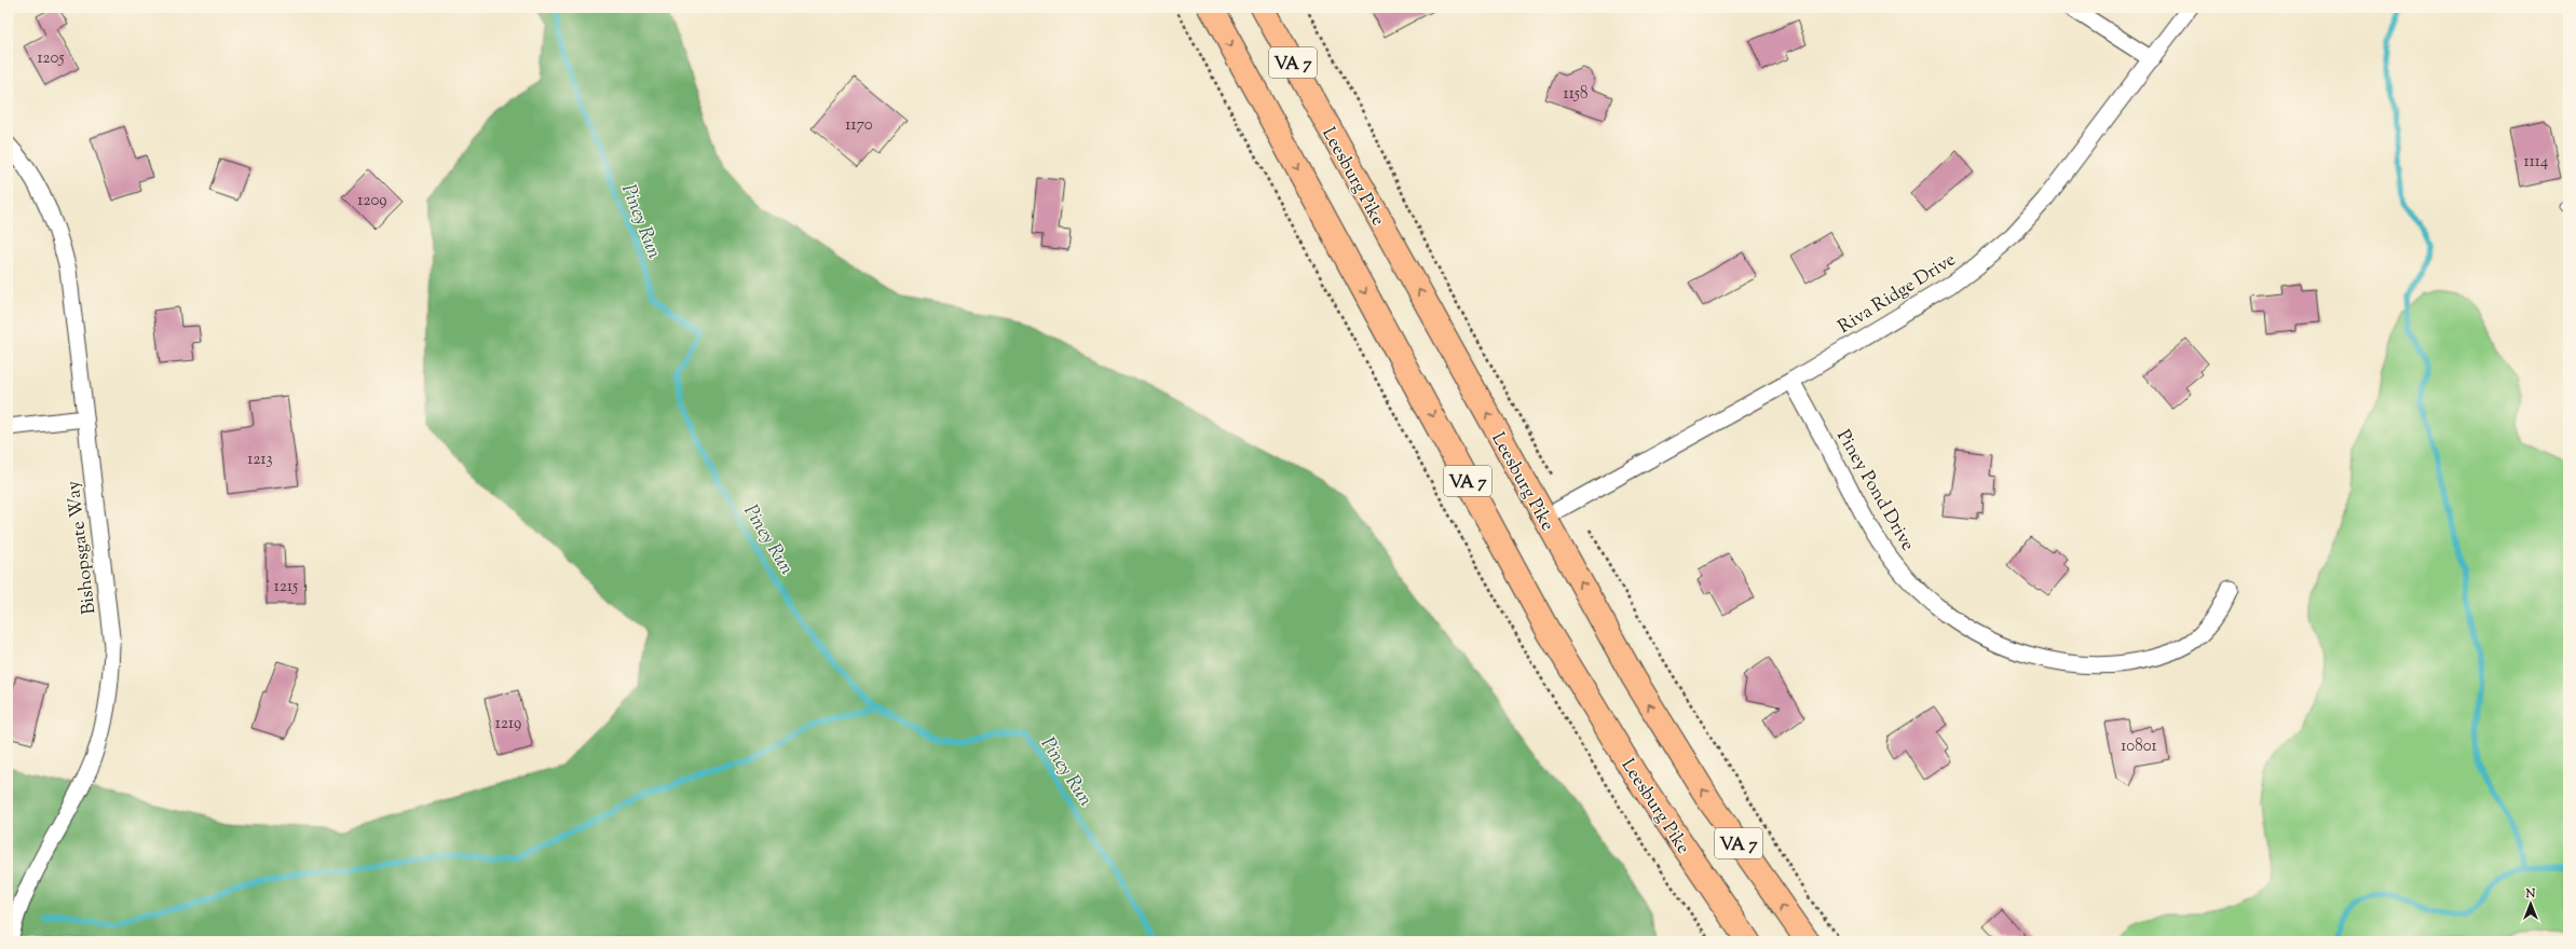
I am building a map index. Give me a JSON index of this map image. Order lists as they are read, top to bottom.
{
  "streets": {
    "highway": ["VA 7", "Leesburg Pike"],
    "street": ["Riva Ridge Drive", "Piney Pond Drive", "Bishopsgate Way"]
  },
  "crossings": [
    ["Leesburg Pike", "Riva Ridge Drive"],
    ["Riva Ridge Drive", "Piney Pond Drive"]
  ],
  "water": ["Piney Run"],
  "house_numbers": [
    "1205",
    "1158",
    "1170",
    "1114",
    "1209",
    "1213",
    "1215",
    "1219",
    "10801"
  ],
  "north": "top"
}
